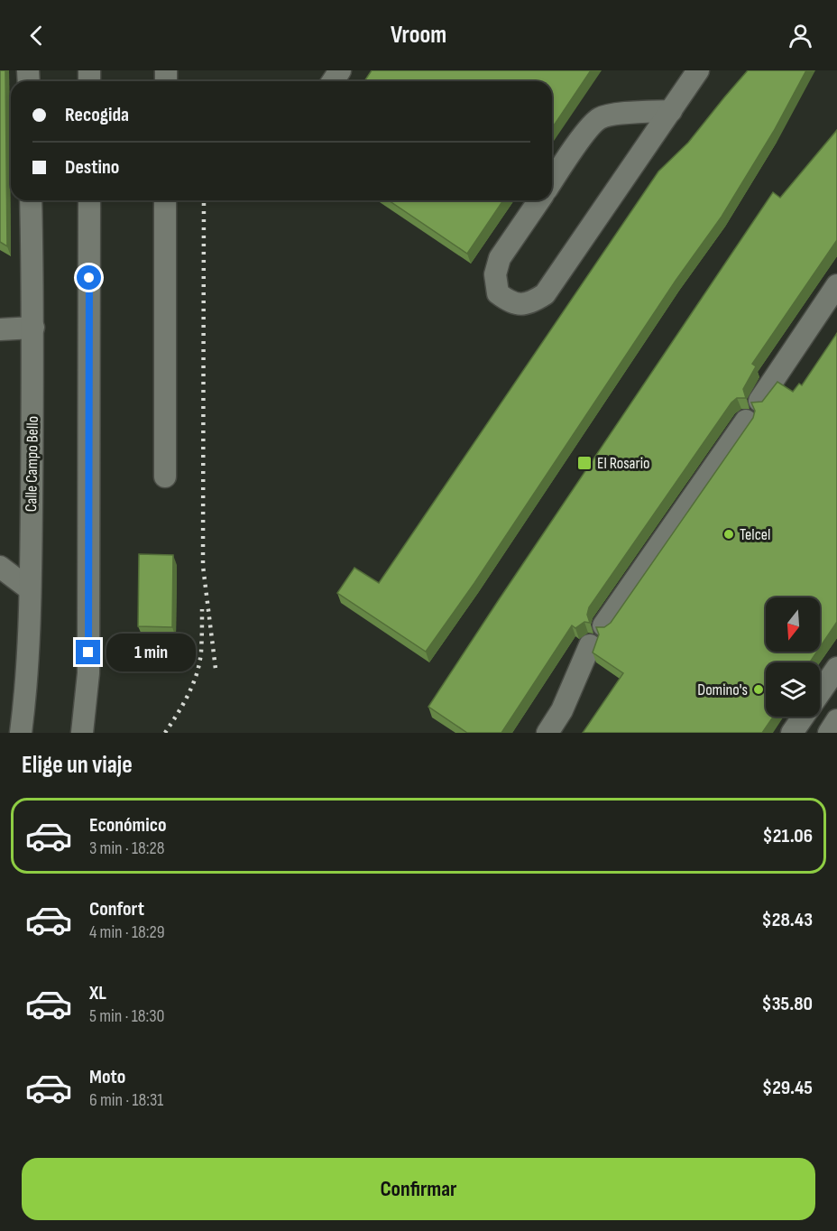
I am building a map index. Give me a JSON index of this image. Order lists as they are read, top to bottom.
{
  "streets": {
    "street": ["Calle Campo Bello"]
  },
  "places": {
    "transit": ["El Rosario"],
    "other": ["Telcel", "Domino's"]
  },
  "north": "bottom",
  "page": {
    "header": "Vroom",
    "banner": ["Recogida", "Destino"],
    "bubble": "1 min",
    "heading": "Elige un viaje",
    "list": [
      {
        "name": "Económico",
        "note": "3 min · 18:28",
        "value": "$21.06"
      },
      {
        "name": "Confort",
        "note": "4 min · 18:29",
        "value": "$28.43"
      },
      {
        "name": "XL",
        "note": "5 min · 18:30",
        "value": "$35.80"
      },
      {
        "name": "Moto",
        "note": "6 min · 18:31",
        "value": "$29.45"
      }
    ],
    "buttons": "Confirmar"
  }
}
